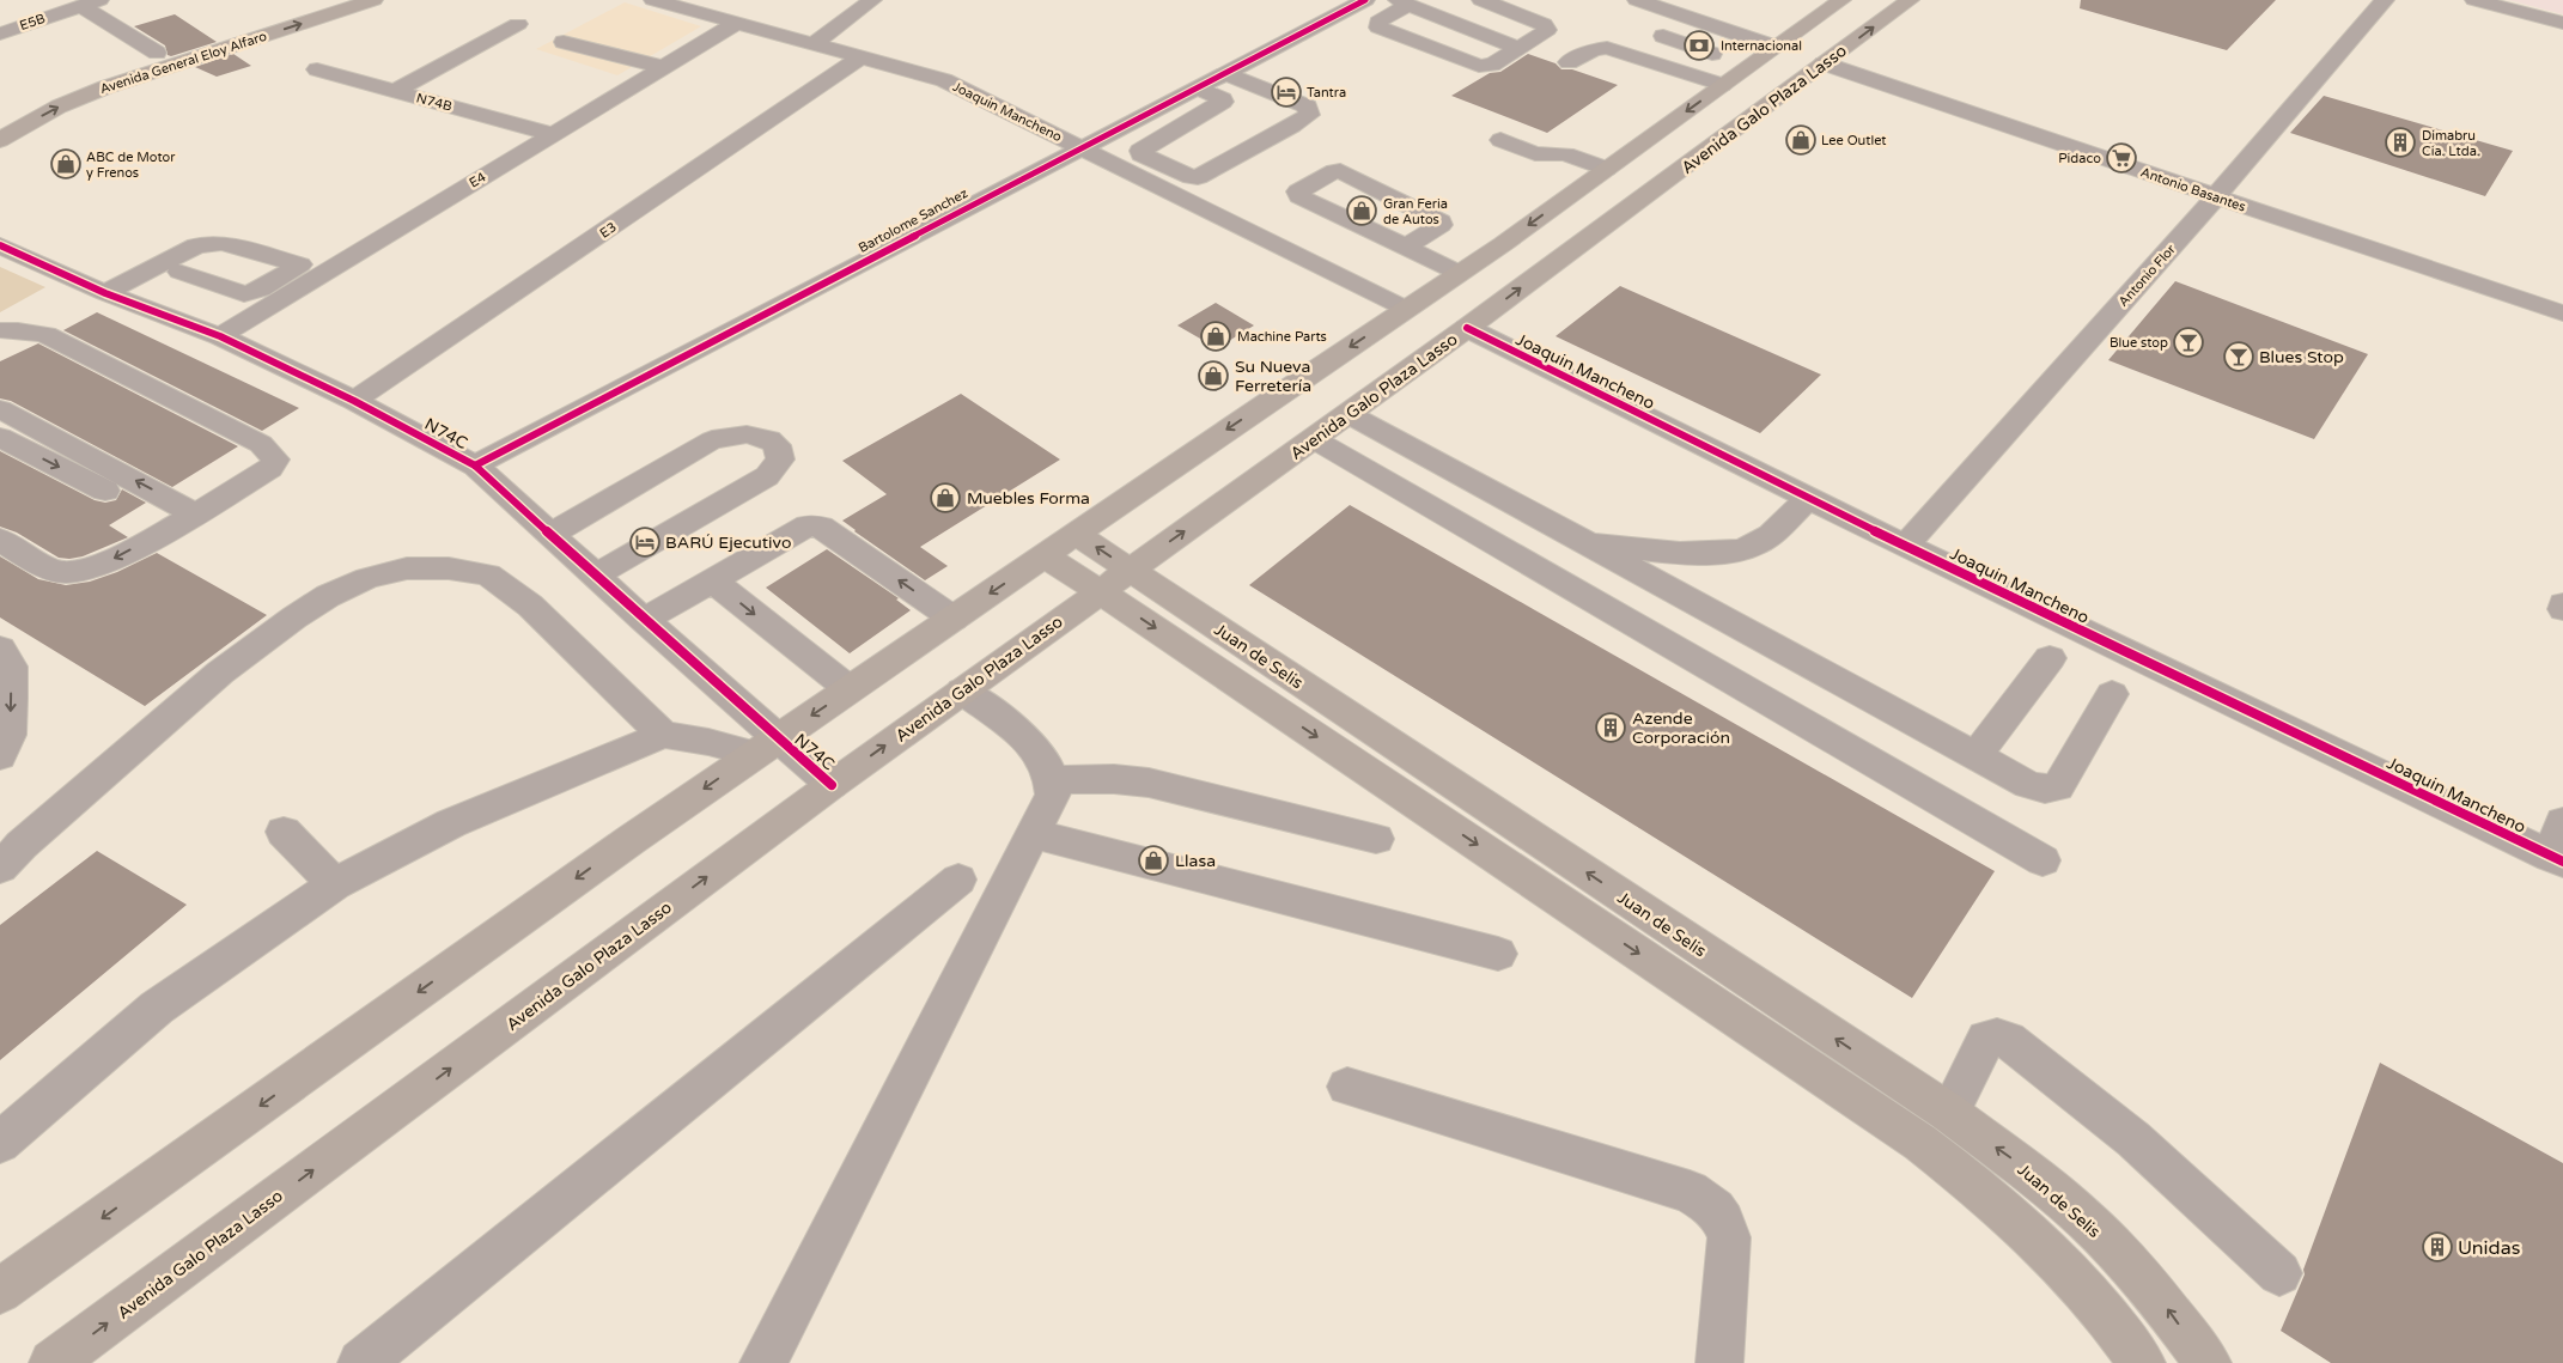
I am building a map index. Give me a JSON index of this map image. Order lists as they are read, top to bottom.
{
  "streets": {
    "main road": ["Avenida General Eloy Alfaro", "Avenida Galo Plaza Lasso", "Juan de Selis"],
    "street": [
      "E5B",
      "N74B",
      "Joaquin Mancheno",
      "E4",
      "Antonio Basantes",
      "Bartolome Sanchez",
      "E3",
      "Antonio Flor",
      "N74C"
    ]
  },
  "crossings": [
    ["N74B", "E4"],
    ["Avenida Galo Plaza Lasso", "Joaquin Mancheno"],
    ["Avenida Galo Plaza Lasso", "Antonio Basantes"],
    ["Avenida Galo Plaza Lasso", "N74C"],
    ["Avenida Galo Plaza Lasso", "Juan de Selis"],
    ["Joaquin Mancheno", "E4"],
    ["Joaquin Mancheno", "Bartolome Sanchez"],
    ["Joaquin Mancheno", "E3"],
    ["Joaquin Mancheno", "Antonio Flor"],
    ["E4", "N74C"],
    ["Antonio Basantes", "Antonio Flor"],
    ["Bartolome Sanchez", "N74C"],
    ["E3", "N74C"]
  ],
  "places": {
    "bank": ["Internacional"],
    "hotel": ["Tantra", "BARÚ Ejecutivo"],
    "shop": [
      "Lee Outlet",
      "ABC de Motor y Frenos",
      "Gran Feria de Autos",
      "Machine Parts",
      "Su Nueva Ferretería",
      "Muebles Forma",
      "Llasa"
    ],
    "building": ["Dimabru Cia. Ltda.", "Azende Corporación", "Unidas"],
    "supermarket": ["Pidaco"],
    "bar": ["Blue stop", "Blues Stop"]
  }
}
